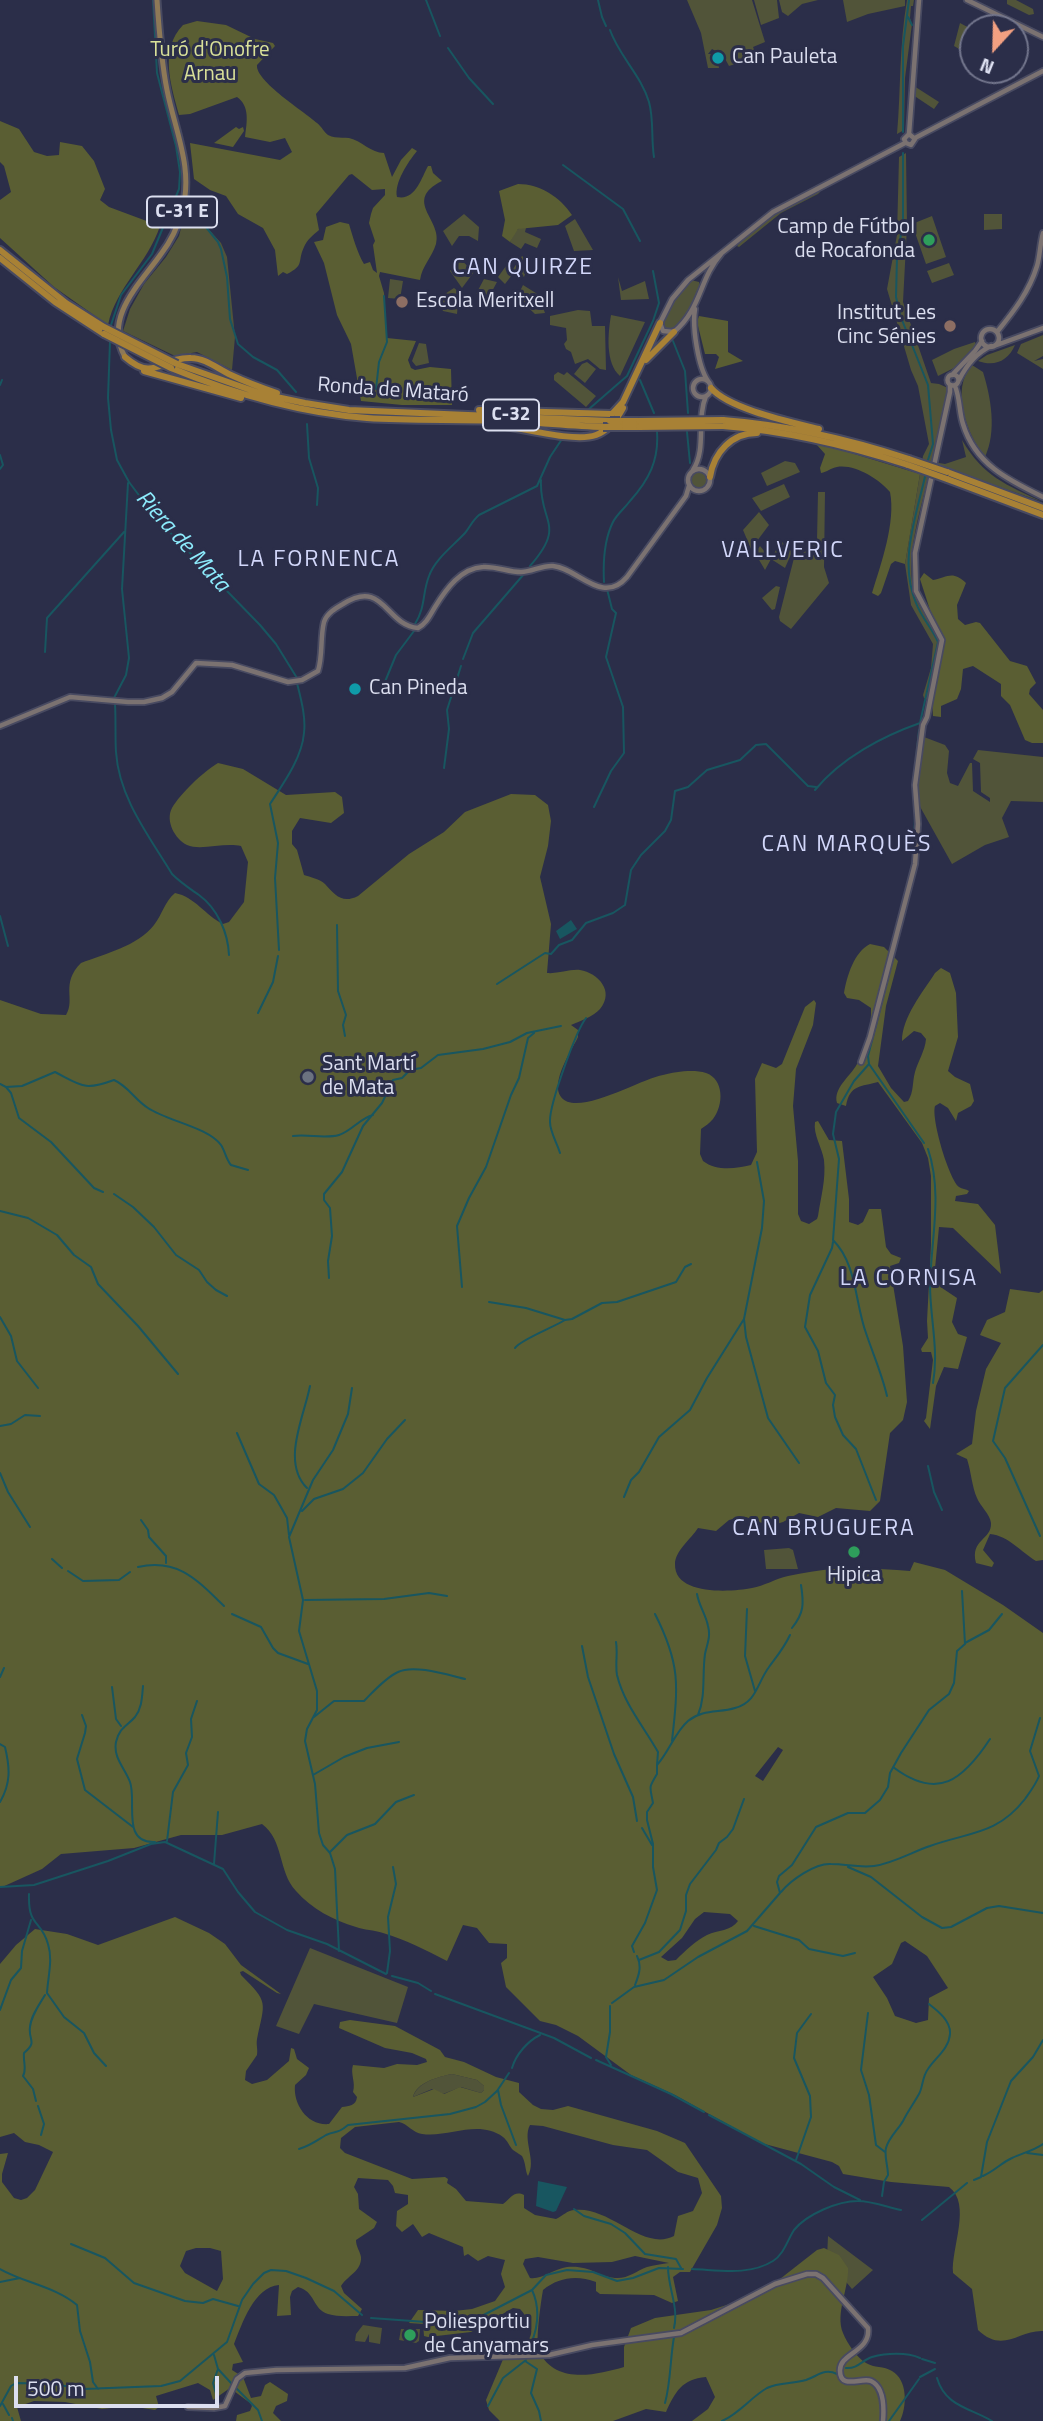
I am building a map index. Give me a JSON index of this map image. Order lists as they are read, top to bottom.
{
  "streets": {
    "highway": ["Ronda de Mataró", "C-32"],
    "main road": ["C-31 E"]
  },
  "crossings": [
    ["Ronda de Mataró", "C-32"]
  ],
  "districts": [
    "CAN QUIRZE",
    "VALLVERIC",
    "LA FORNENCA",
    "CAN MARQUÈS",
    "LA CORNISA",
    "CAN BRUGUERA"
  ],
  "water": ["Riera de Mata"],
  "parks": ["Turó d'Onofre Arnau"],
  "places": [
    "Can Pauleta",
    "Camp de Fútbol de Rocafonda",
    "Escola Meritxell",
    "Institut Les Cinc Sénies",
    "Can Pineda",
    "Sant Martí de Mata",
    "Hipica",
    "Poliesportiu de Canyamars"
  ],
  "scale_bar": "500 m",
  "north": "bottom"
}
